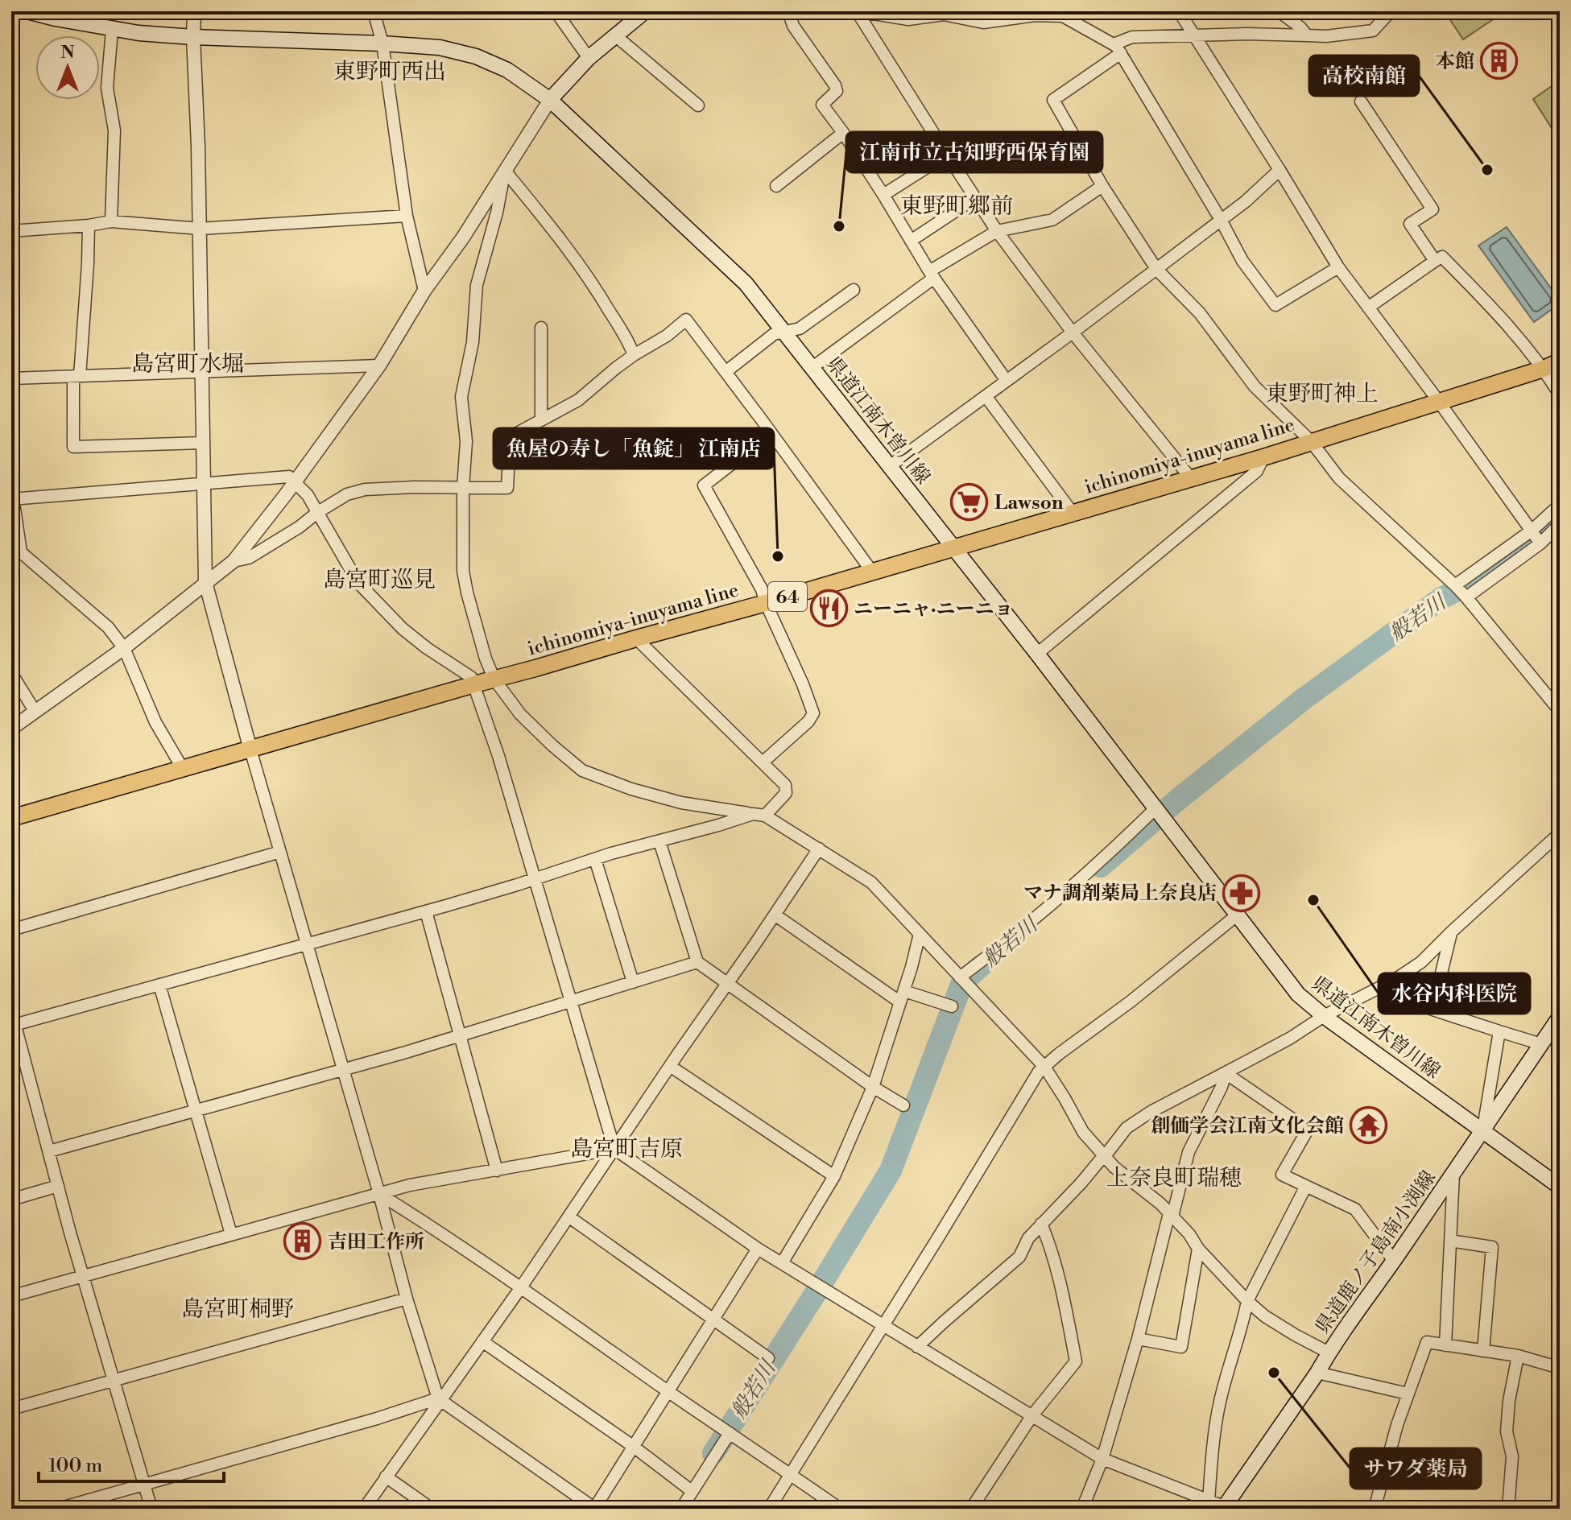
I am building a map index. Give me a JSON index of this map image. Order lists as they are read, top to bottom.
{
  "streets": {
    "main road": [
      "県道江南木曽川線",
      "ichinomiya-inuyama line",
      "64",
      "県道鹿ノ子島南小渕線"
    ]
  },
  "crossings": [
    ["県道江南木曽川線", "ichinomiya-inuyama line"],
    ["県道江南木曽川線", "県道鹿ノ子島南小渕線"]
  ],
  "districts": [
    "東野町西出",
    "東野町郷前",
    "島宮町水堀",
    "東野町神上",
    "島宮町巡見",
    "島宮町吉原",
    "上奈良町瑞穂",
    "島宮町桐野"
  ],
  "water": ["般若川"],
  "places": {
    "building": ["本館", "吉田工作所"],
    "other": [
      "高校南館",
      "江南市立古知野西保育園",
      "魚屋の寿し「魚錠」 江南店",
      "水谷内科医院",
      "サワダ薬局"
    ],
    "supermarket": ["Lawson"],
    "restaurant": ["ニーニャ·ニーニョ"],
    "pharmacy": ["マナ調剤薬局上奈良店"],
    "temple": ["創価学会江南文化会館"]
  },
  "scale_bar": "100 m",
  "north": "top"
}
